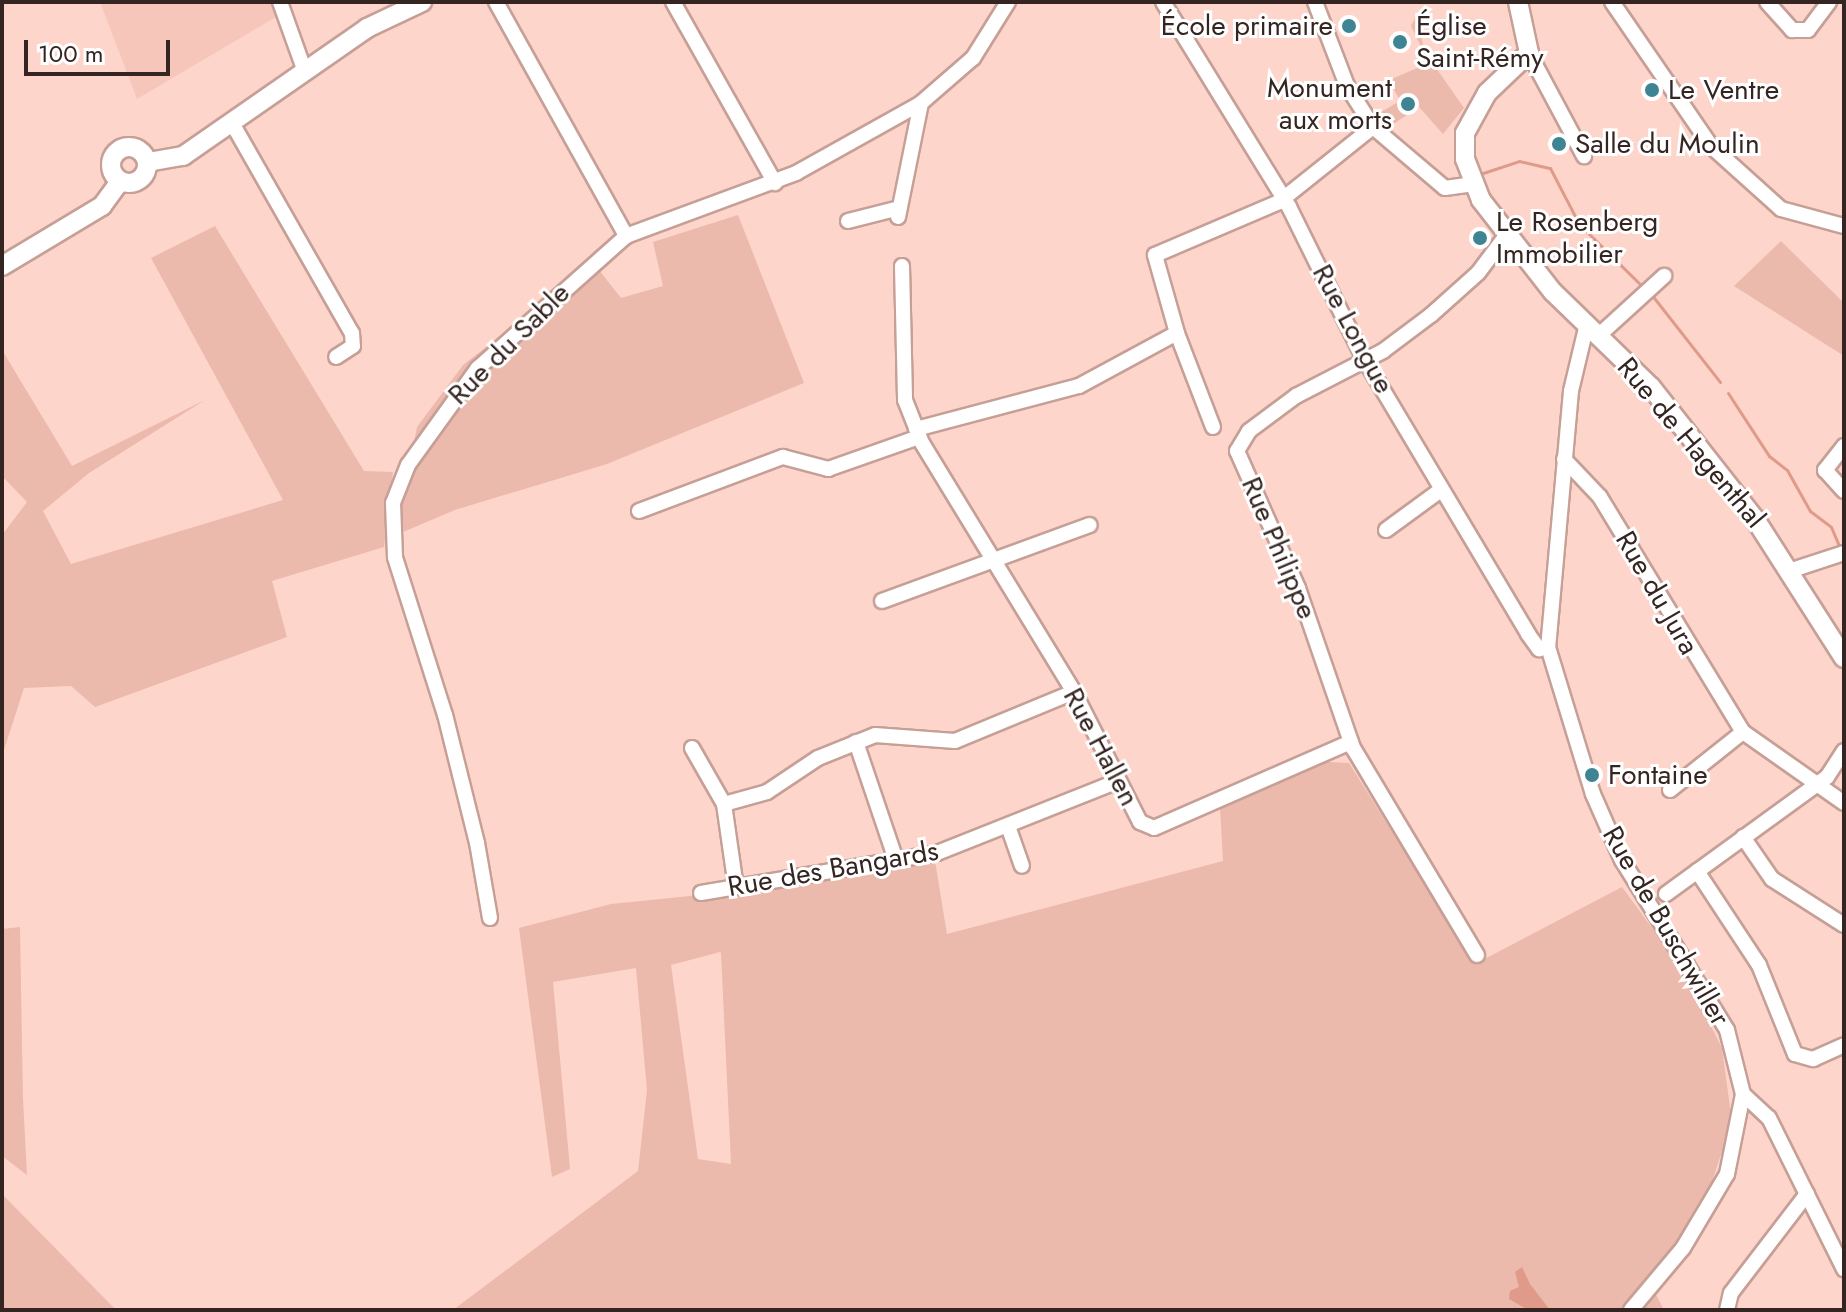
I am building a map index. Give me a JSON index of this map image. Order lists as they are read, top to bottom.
{
  "streets": {
    "main road": ["Rue de Hagenthal"],
    "street": [
      "Rue Longue",
      "Rue du Sable",
      "Rue Philippe",
      "Rue du Jura",
      "Rue Hallen",
      "Rue des Bangards",
      "Rue de Buschwiller"
    ]
  },
  "crossings": [
    ["Rue Longue", "Rue Philippe"],
    ["Rue Longue", "Rue de Buschwiller"],
    ["Rue de Hagenthal", "Rue Philippe"],
    ["Rue de Hagenthal", "Rue de Buschwiller"],
    ["Rue Philippe", "Rue Hallen"],
    ["Rue du Jura", "Rue de Buschwiller"],
    ["Rue Hallen", "Rue des Bangards"]
  ],
  "places": [
    "École primaire",
    "Église Saint-Rémy",
    "Le Ventre",
    "Monument aux morts",
    "Salle du Moulin",
    "Le Rosenberg Immobilier",
    "Fontaine"
  ],
  "scale_bar": "100 m"
}
